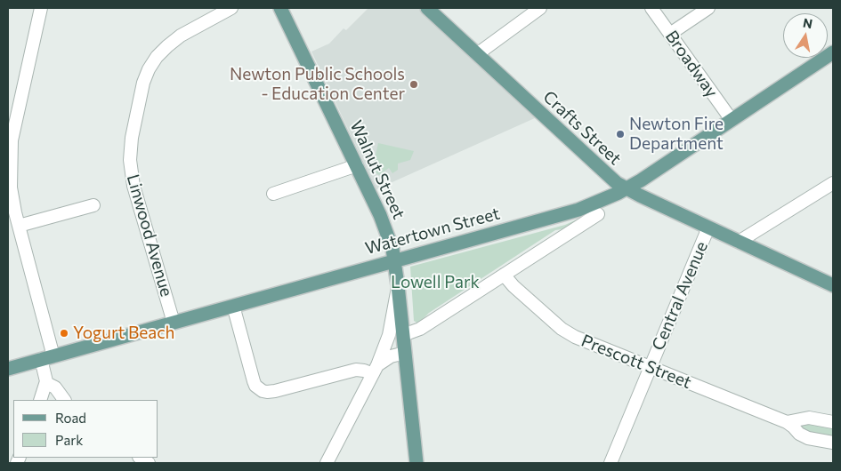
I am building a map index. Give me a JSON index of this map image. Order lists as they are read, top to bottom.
{
  "streets": {
    "main road": ["Crafts Street", "Walnut Street", "Watertown Street"],
    "street": [
      "Broadway",
      "Linwood Avenue",
      "Central Avenue",
      "Prescott Street"
    ]
  },
  "crossings": [
    ["Broadway", "Watertown Street"],
    ["Crafts Street", "Watertown Street"],
    ["Crafts Street", "Central Avenue"],
    ["Walnut Street", "Watertown Street"],
    ["Watertown Street", "Linwood Avenue"],
    ["Central Avenue", "Prescott Street"]
  ],
  "parks": ["Lowell Park"],
  "places": ["Newton Public Schools - Education Center", "Newton Fire Department", "Yogurt Beach"],
  "legend": ["Road", "Park"],
  "north": "top"
}
